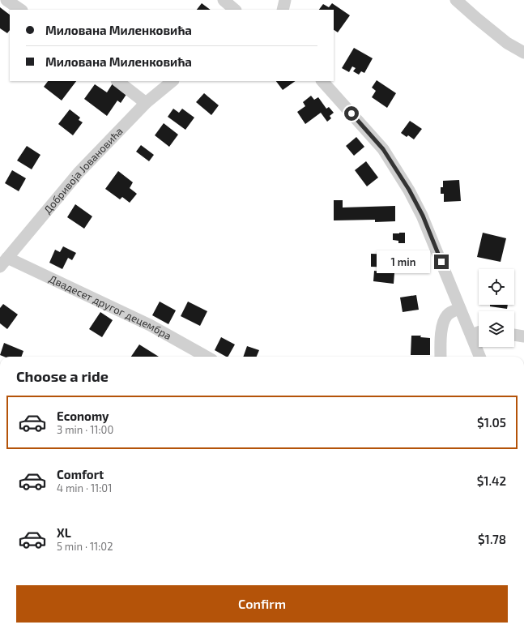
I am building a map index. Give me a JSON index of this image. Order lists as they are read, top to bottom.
{
  "streets": {
    "street": ["Добривоја Јовановића", "Двадесет другог децембра"]
  },
  "crossings": [
    ["Добривоја Јовановића", "Двадесет другог децембра"]
  ],
  "page": {
    "banner": ["Милована Миленковића", "Милована Миленковића"],
    "bubble": "1 min",
    "heading": "Choose a ride",
    "list": [
      {
        "name": "Economy",
        "note": "3 min · 11:00",
        "value": "$1.05"
      },
      {
        "name": "Comfort",
        "note": "4 min · 11:01",
        "value": "$1.42"
      },
      {
        "name": "XL",
        "note": "5 min · 11:02",
        "value": "$1.78"
      }
    ],
    "buttons": "Confirm"
  }
}
